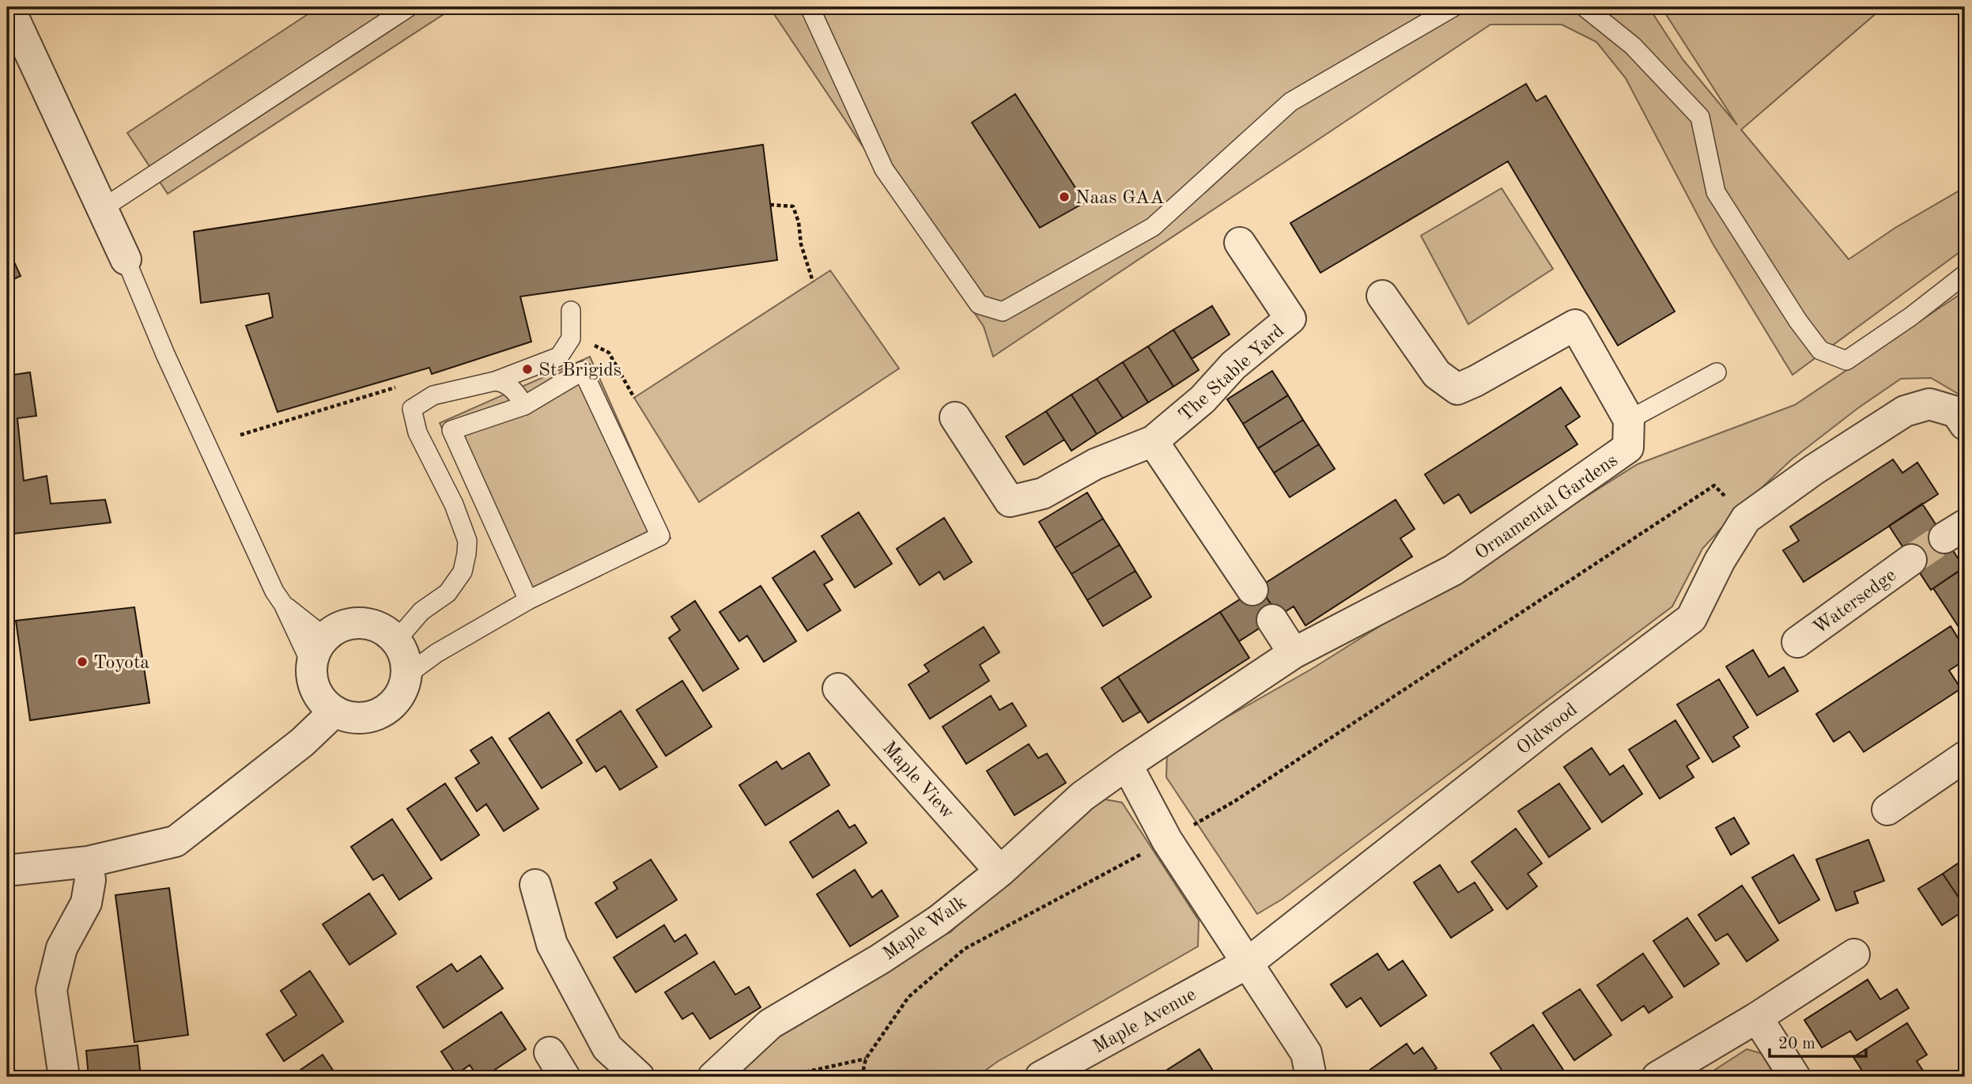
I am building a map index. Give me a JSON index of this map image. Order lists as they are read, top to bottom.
{
  "streets": {
    "street": [
      "The Stable Yard",
      "Ornamental Gardens",
      "Watersedge",
      "Oldwood",
      "Maple View",
      "Maple Walk",
      "Maple Avenue"
    ]
  },
  "crossings": [
    ["Ornamental Gardens", "Maple Walk"],
    ["Oldwood", "Maple Avenue"],
    ["Maple View", "Maple Walk"]
  ],
  "places": ["Naas GAA", "St Brigids", "Toyota"],
  "scale_bar": "20 m"
}
